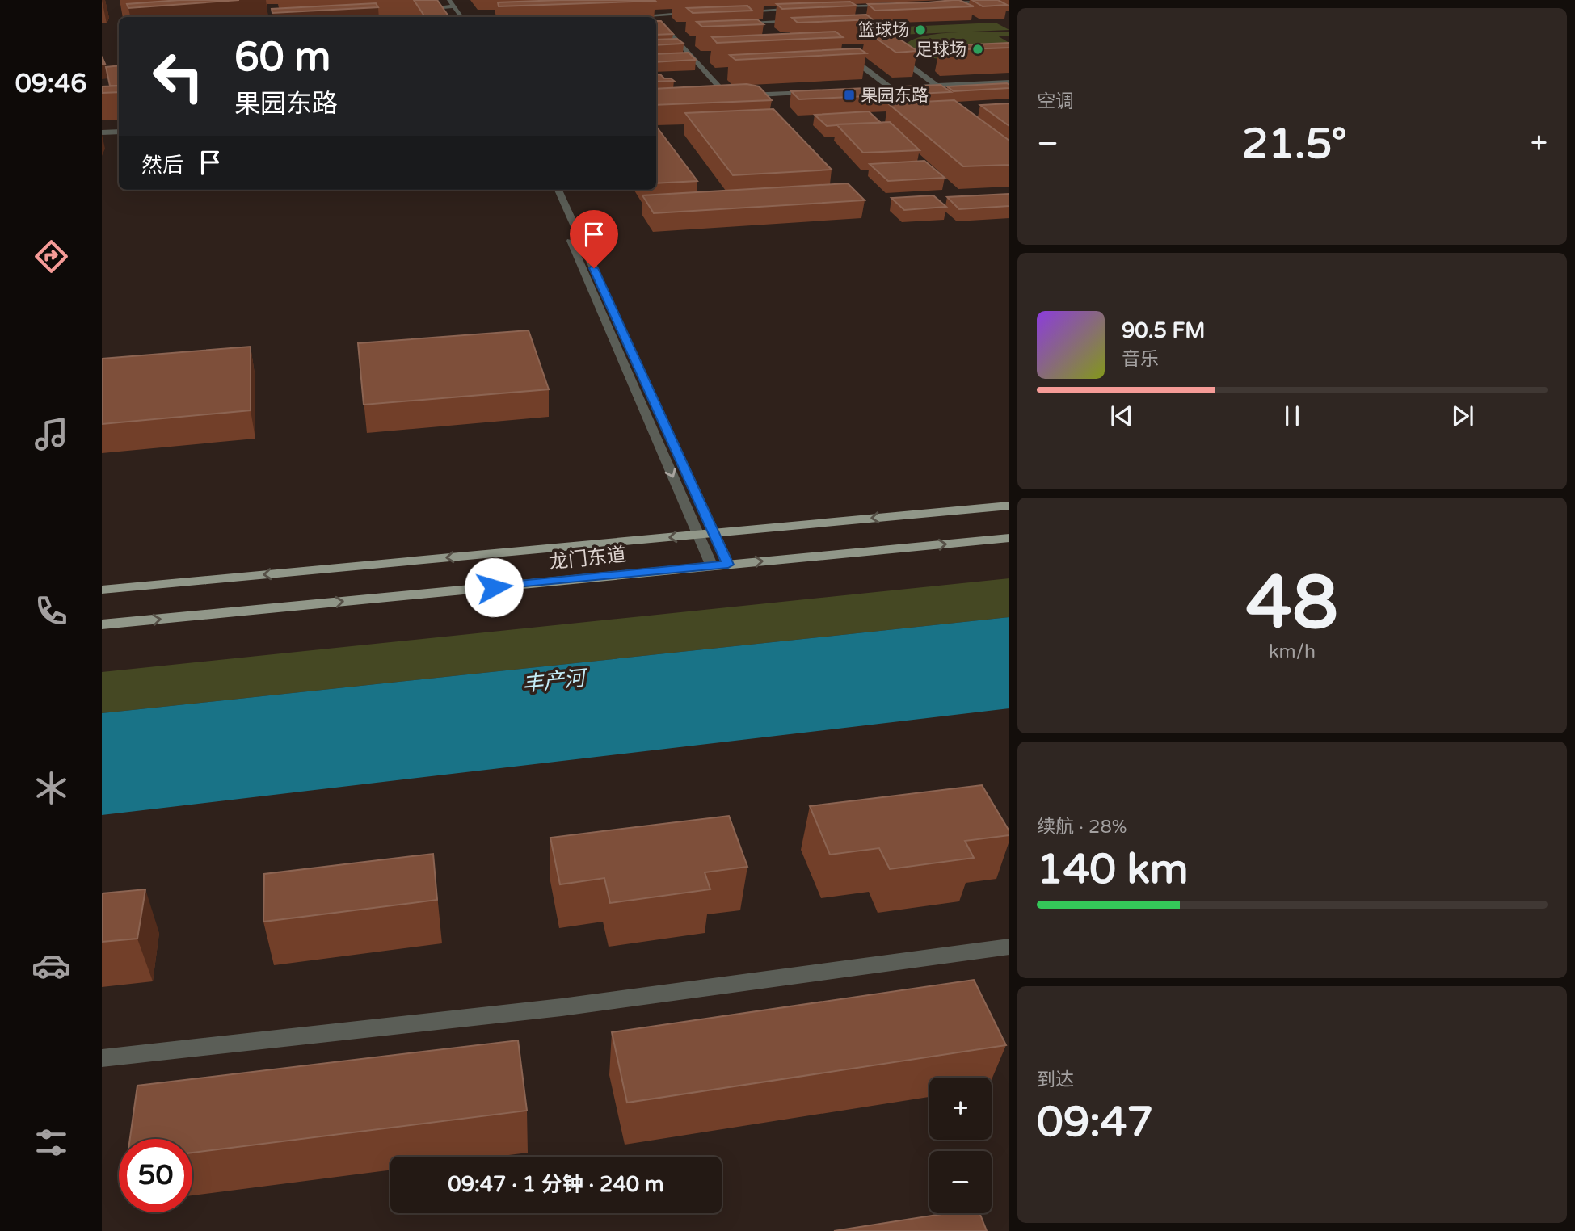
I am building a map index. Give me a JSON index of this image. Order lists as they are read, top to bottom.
{
  "streets": {
    "main road": ["龙门东道"]
  },
  "water": ["丰产河"],
  "places": {
    "other": ["篮球场", "足球场"],
    "transit": ["果园东路"]
  },
  "page": {
    "tabs": "09:46",
    "tile": [
      "空调",
      ["48", "km/h"],
      ["续航 · 28%", "140 km"],
      ["到达", "09:47"]
    ],
    "turn": ["60 m", "果园东路"],
    "heat": ["−", "21.5°", "+"],
    "then": "然后",
    "song": ["90.5 FM", "音乐"],
    "map_buttons": ["+", "−"],
    "limit": "50",
    "trip": "09:47 · 1 分钟 · 240 m"
  }
}
